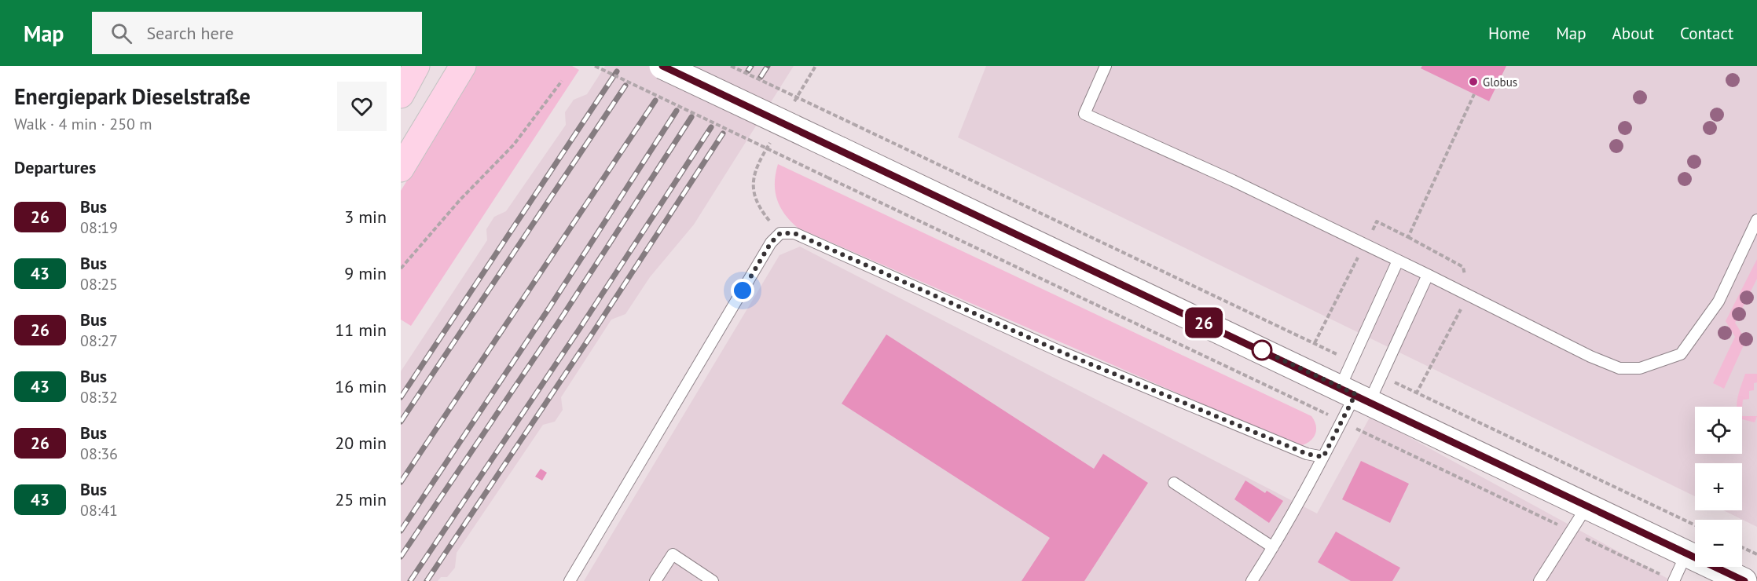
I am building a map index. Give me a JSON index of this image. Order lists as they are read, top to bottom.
{
  "places": ["Globus"],
  "lines": ["bus line 26"],
  "page": {
    "header": "Map",
    "search": "Search here",
    "nav": [
      "Home",
      "Map",
      "About",
      "Contact"
    ],
    "heading": [
      ["Energiepark Dieselstraße", "Walk · 4 min · 250 m"],
      "Departures"
    ],
    "on_map": "26",
    "list": [
      {
        "mark": "26",
        "name": "Bus",
        "note": "08:19",
        "value": "3 min"
      },
      {
        "mark": "43",
        "name": "Bus",
        "note": "08:25",
        "value": "9 min"
      },
      {
        "mark": "26",
        "name": "Bus",
        "note": "08:27",
        "value": "11 min"
      },
      {
        "mark": "43",
        "name": "Bus",
        "note": "08:32",
        "value": "16 min"
      },
      {
        "mark": "26",
        "name": "Bus",
        "note": "08:36",
        "value": "20 min"
      },
      {
        "mark": "43",
        "name": "Bus",
        "note": "08:41",
        "value": "25 min"
      }
    ],
    "map_buttons": ["+", "−"]
  }
}
